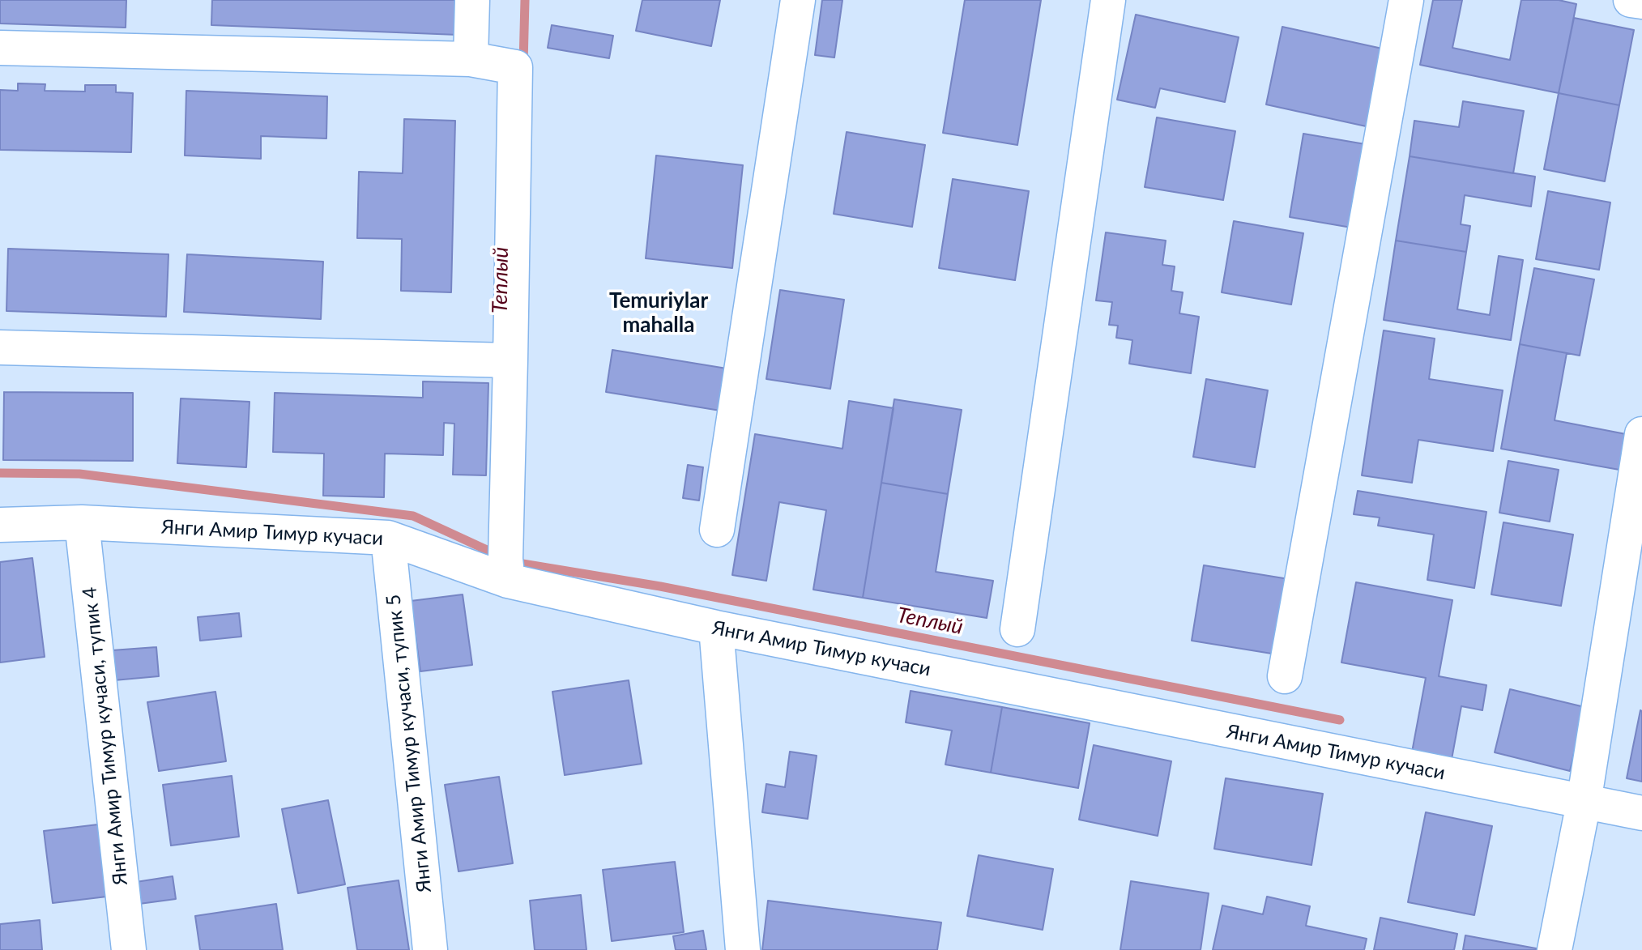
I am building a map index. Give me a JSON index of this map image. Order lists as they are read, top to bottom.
{
  "streets": {
    "street": ["Янги Амир Тимур кучаси", "Янги Амир Тимур кучаси, тупик 4", "Янги Амир Тимур кучаси, тупик 5"]
  },
  "crossings": [
    ["Янги Амир Тимур кучаси", "Янги Амир Тимур кучаси, тупик 4"],
    ["Янги Амир Тимур кучаси", "Янги Амир Тимур кучаси, тупик 5"]
  ],
  "districts": ["Temuriylar mahalla"],
  "water": ["Теплый"]
}
